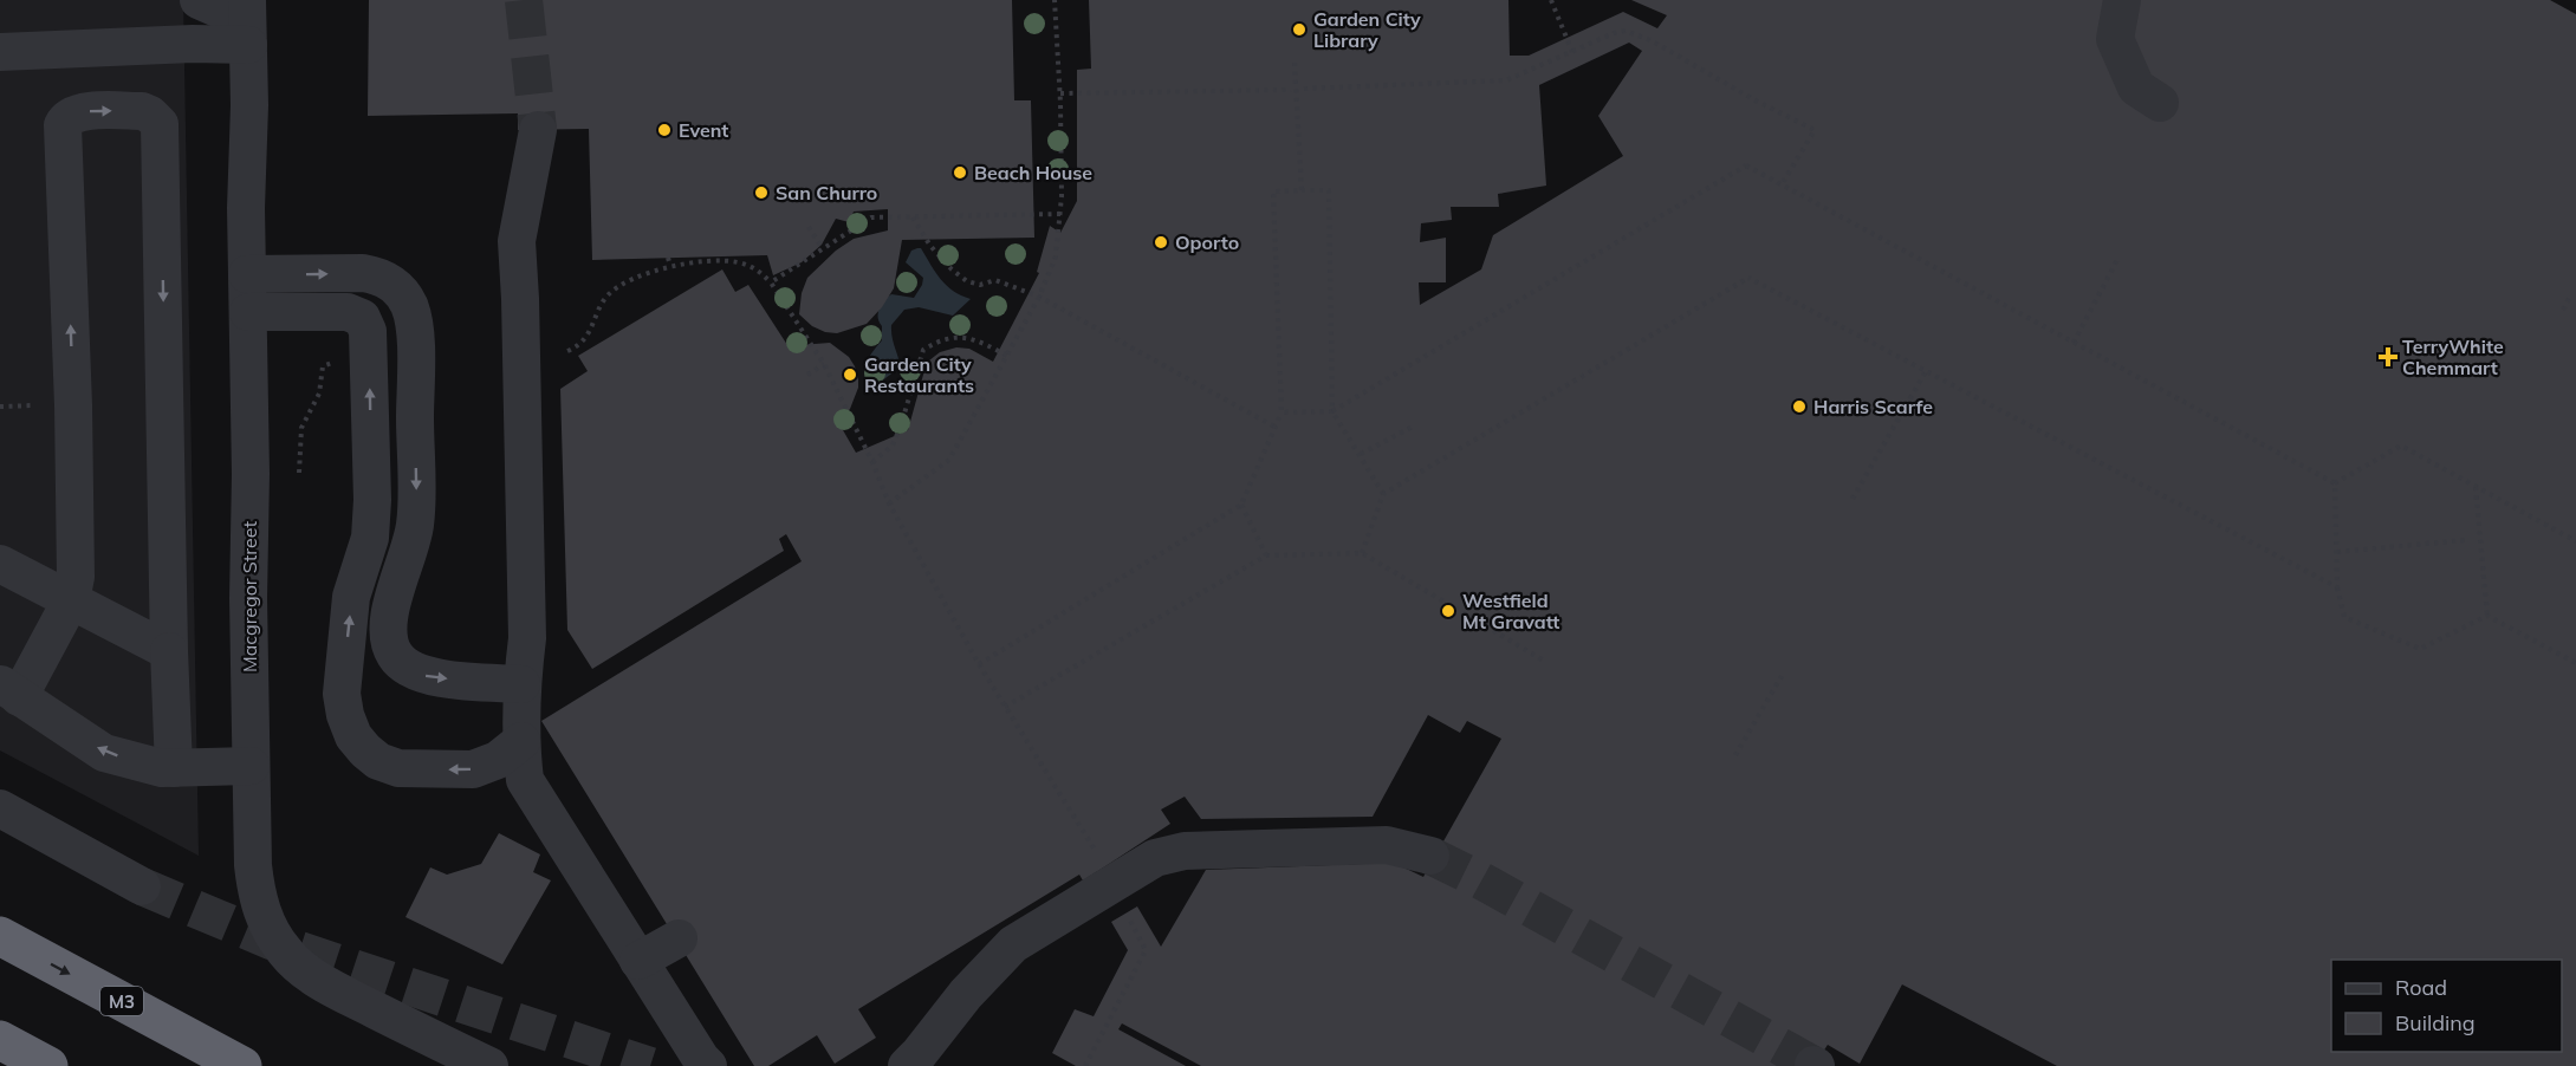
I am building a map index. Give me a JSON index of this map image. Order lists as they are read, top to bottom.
{
  "streets": {
    "highway": ["M3"],
    "street": ["Macgregor Street"]
  },
  "places": {
    "other": [
      "Garden City Library",
      "Event",
      "Beach House",
      "San Churro",
      "Oporto",
      "Garden City Restaurants",
      "Harris Scarfe",
      "Westfield Mt Gravatt"
    ],
    "health": ["TerryWhite Chemmart"]
  },
  "legend": ["Road", "Building"]
}
